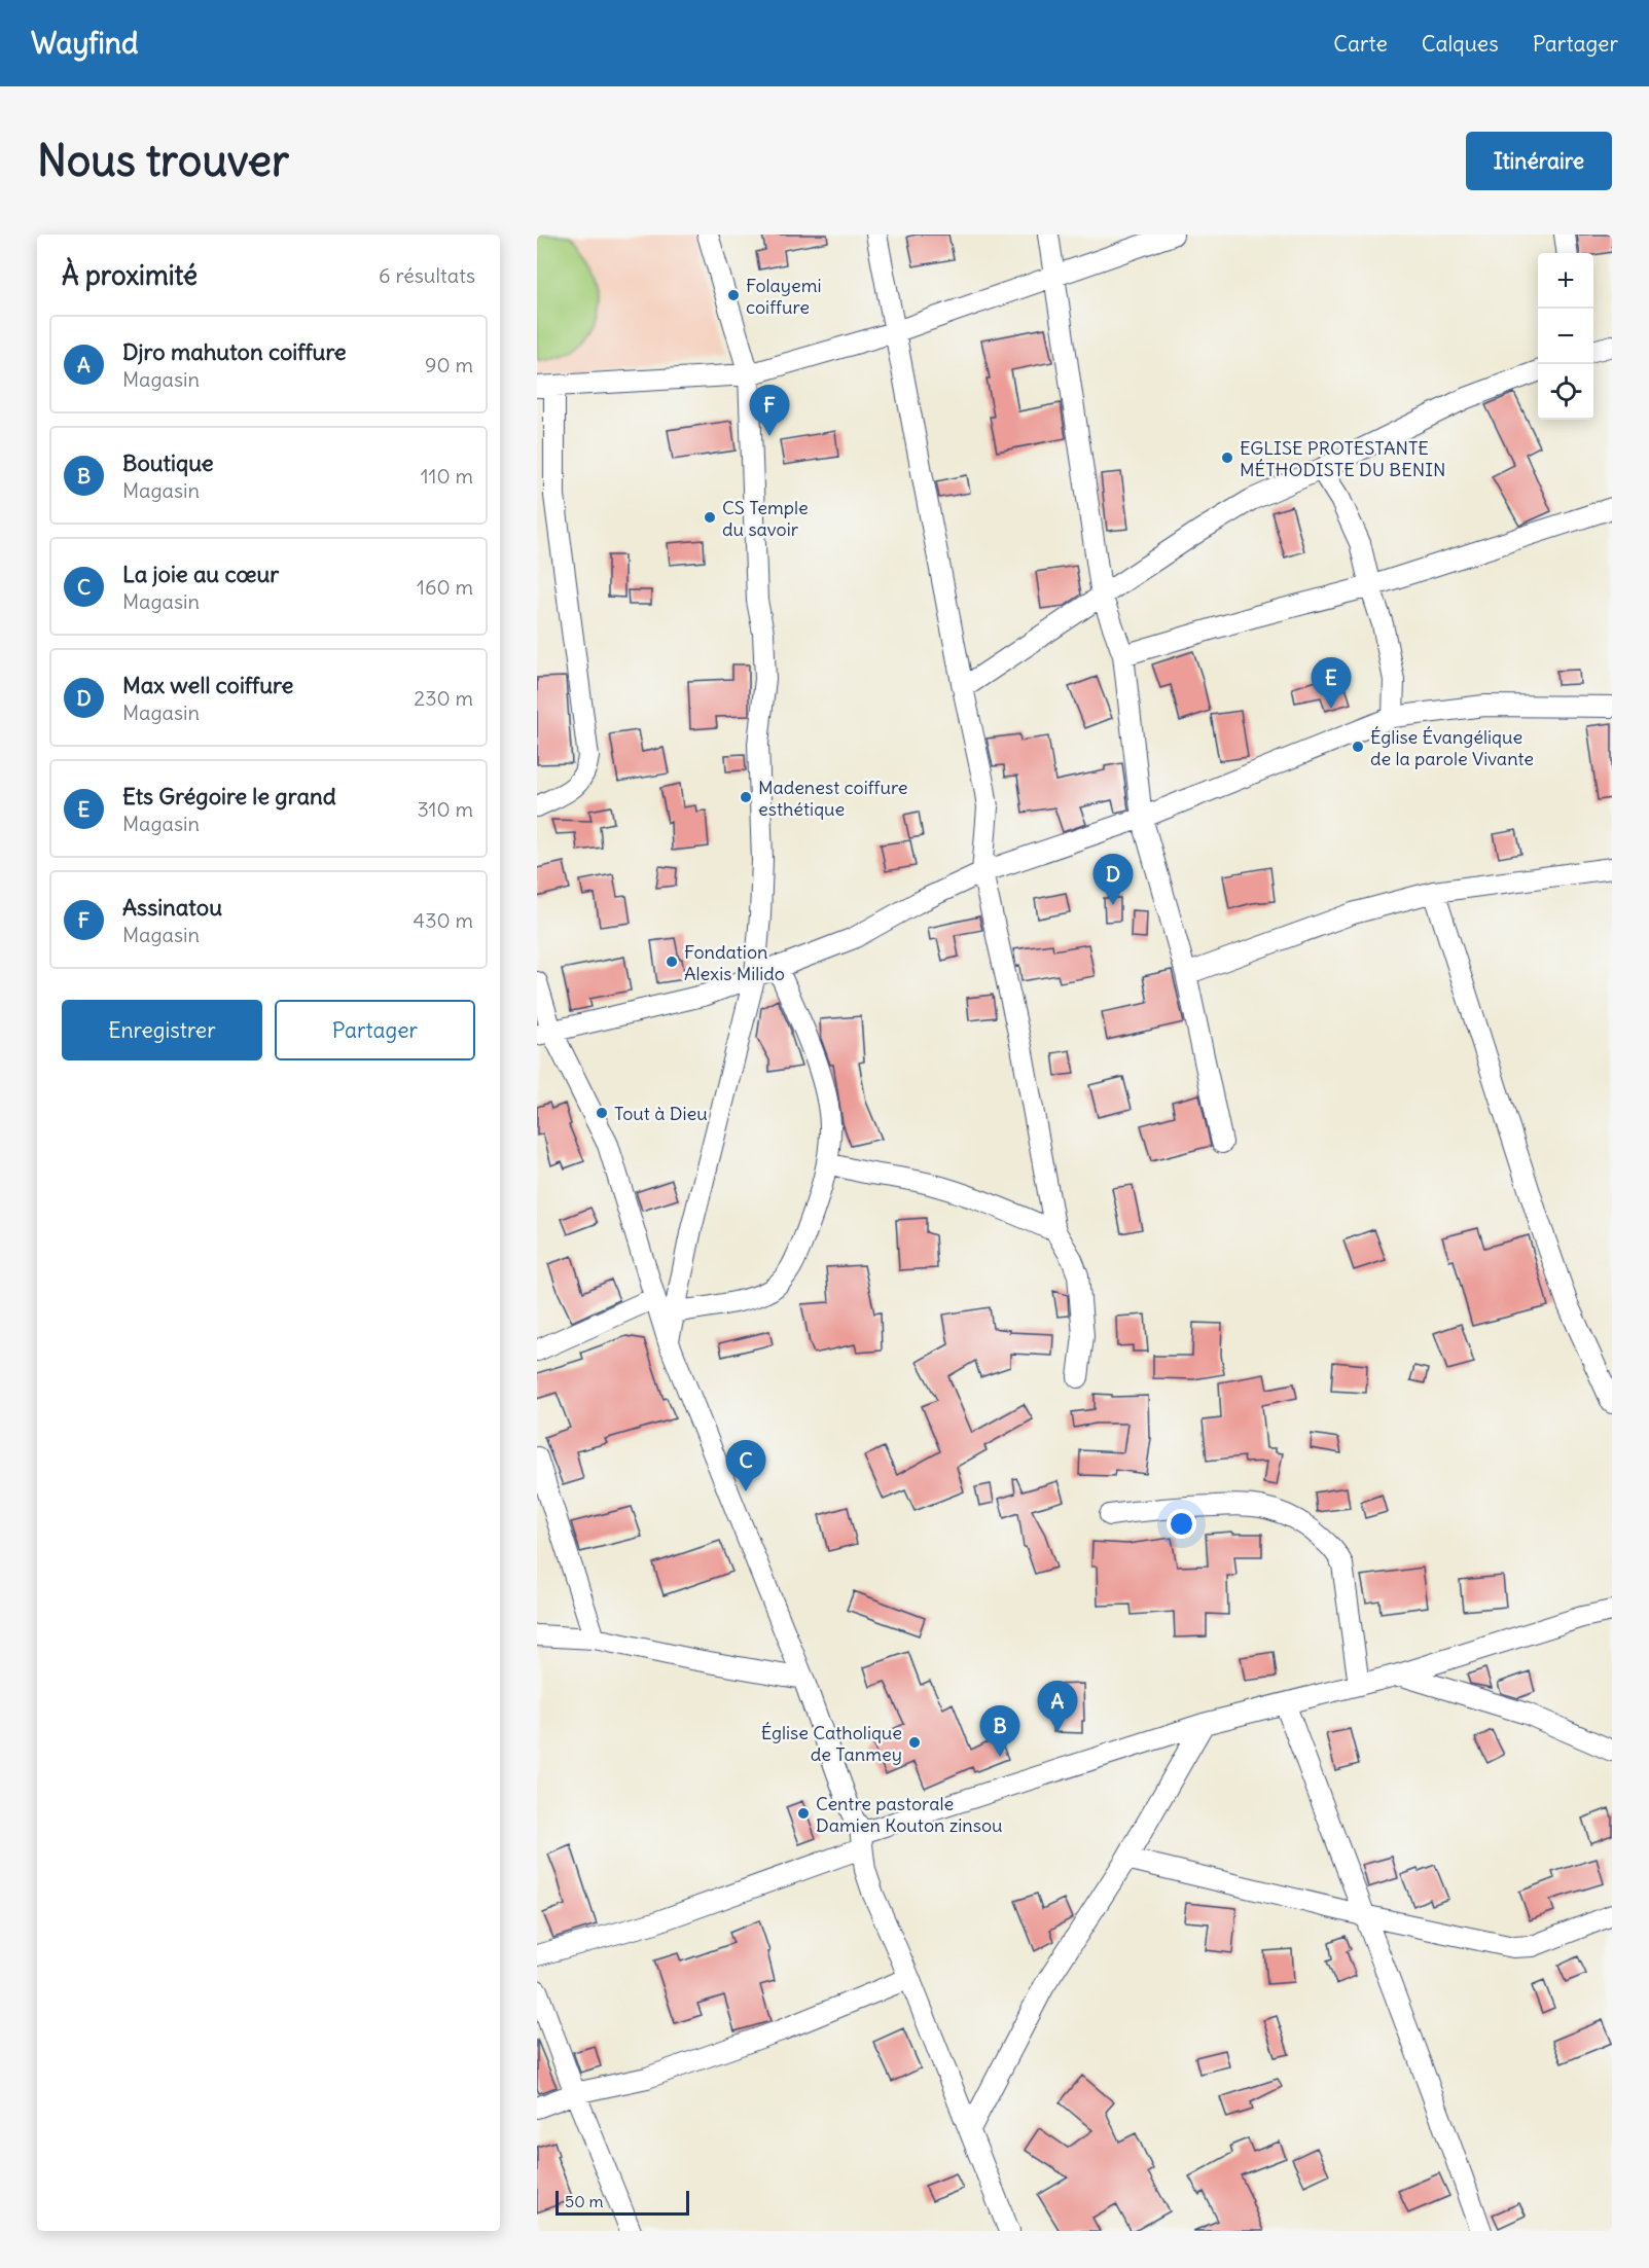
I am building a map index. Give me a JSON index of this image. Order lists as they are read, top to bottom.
{
  "places": [
    "Folayemi coiffure",
    "EGLISE PROTESTANTE MÉTHODISTE DU BENIN",
    "CS Temple du savoir",
    "Église Évangélique de la parole Vivante",
    "Madenest coiffure esthétique",
    "Fondation Alexis Milido",
    "Tout à Dieu",
    "Église Catholique de Tanmey",
    "Centre pastorale Damien Kouton zinsou"
  ],
  "scale_bar": "50 m",
  "page": {
    "header": "Wayfind",
    "nav": ["Carte", "Calques", "Partager"],
    "buttons": [
      "Itinéraire",
      ["Enregistrer", "Partager"]
    ],
    "title": "Nous trouver",
    "heading": ["À proximité", "6 résultats"],
    "map_buttons": ["+", "−"],
    "list": [
      {
        "mark": "A",
        "name": "Djro mahuton coiffure",
        "note": "Magasin",
        "value": "90 m"
      },
      {
        "mark": "B",
        "name": "Boutique",
        "note": "Magasin",
        "value": "110 m"
      },
      {
        "mark": "C",
        "name": "La joie au cœur",
        "note": "Magasin",
        "value": "160 m"
      },
      {
        "mark": "D",
        "name": "Max well coiffure",
        "note": "Magasin",
        "value": "230 m"
      },
      {
        "mark": "E",
        "name": "Ets Grégoire le grand",
        "note": "Magasin",
        "value": "310 m"
      },
      {
        "mark": "F",
        "name": "Assinatou",
        "note": "Magasin",
        "value": "430 m"
      }
    ],
    "pins": [
      "F",
      "E",
      "D",
      "C",
      "A",
      "B"
    ],
    "scale": "50 m"
  }
}
